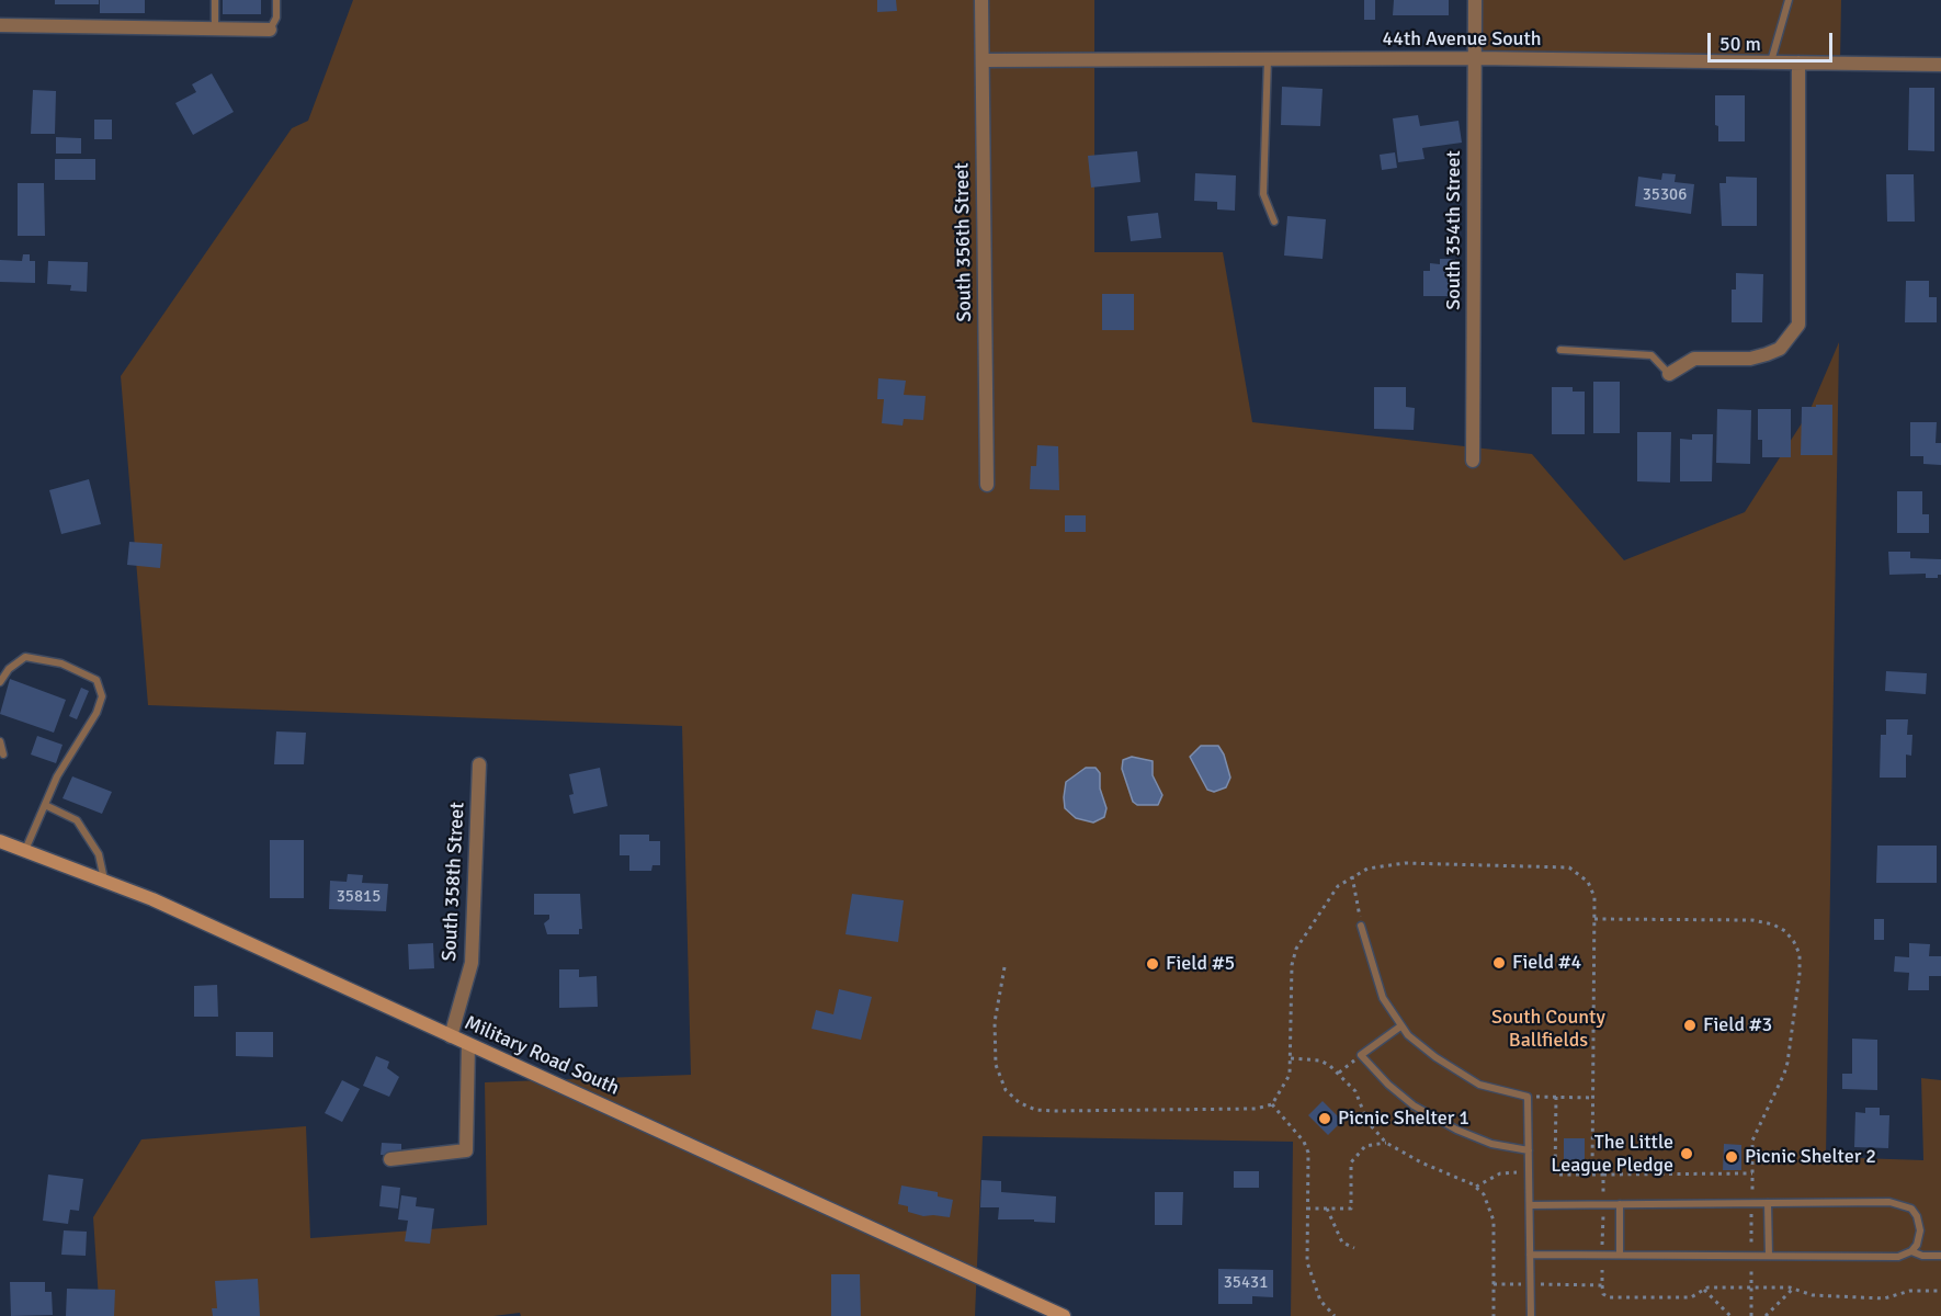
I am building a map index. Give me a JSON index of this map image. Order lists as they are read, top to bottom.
{
  "streets": {
    "main road": ["Military Road South"],
    "street": [
      "44th Avenue South",
      "South 354th Street",
      "South 356th Street",
      "South 358th Street"
    ]
  },
  "crossings": [
    ["44th Avenue South", "South 354th Street"],
    ["44th Avenue South", "South 356th Street"],
    ["South 358th Street", "Military Road South"]
  ],
  "parks": ["South County Ballfields"],
  "places": [
    "Field #4",
    "Field #5",
    "Field #3",
    "Picnic Shelter 1",
    "The Little League Pledge",
    "Picnic Shelter 2"
  ],
  "house_numbers": ["35306", "35815", "35431"],
  "scale_bar": "50 m"
}
